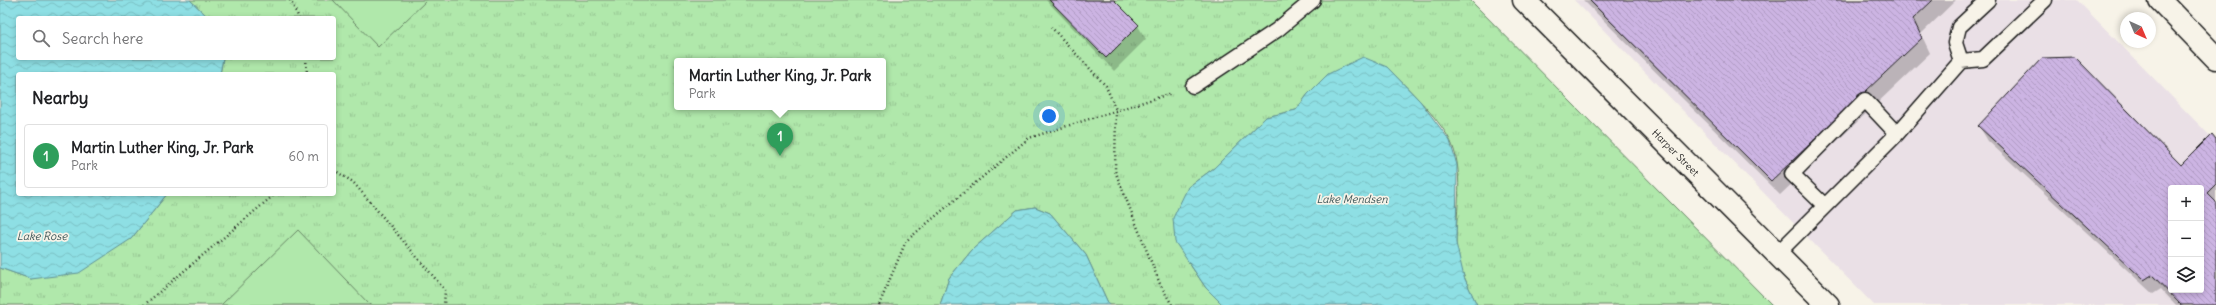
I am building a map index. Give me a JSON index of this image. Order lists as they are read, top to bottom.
{
  "streets": {
    "street": ["Harper Street"]
  },
  "water": ["Lake Mendsen", "Lake Rose"],
  "north": "bottom right",
  "page": {
    "search": "Search here",
    "popup": ["Martin Luther King, Jr. Park", "Park"],
    "heading": "Nearby",
    "pins": "1",
    "list": [
      {
        "mark": "1",
        "name": "Martin Luther King, Jr. Park",
        "note": "Park",
        "value": "60 m"
      }
    ],
    "map_buttons": ["+", "−"]
  }
}
